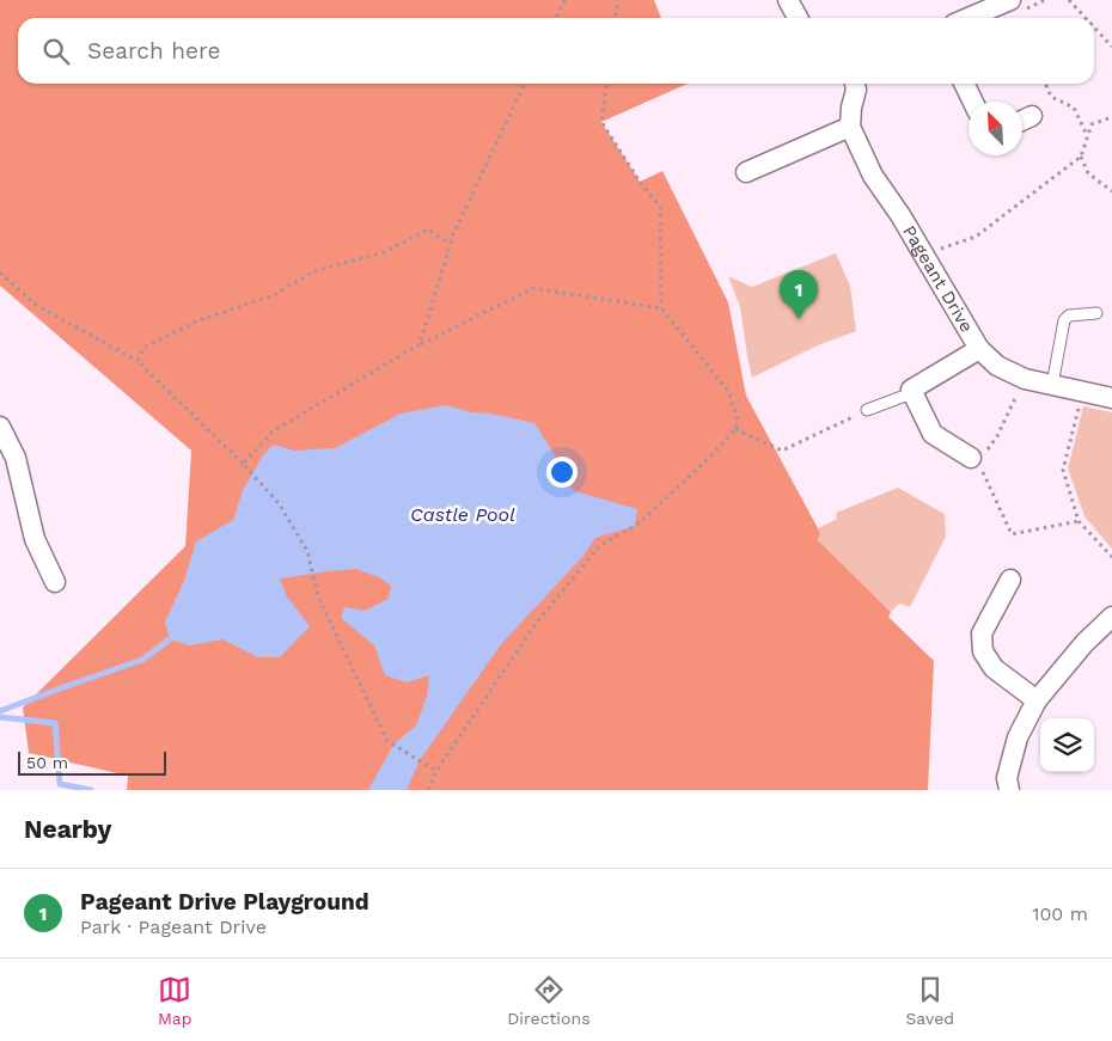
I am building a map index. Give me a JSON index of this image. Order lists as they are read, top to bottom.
{
  "streets": {
    "street": ["Pageant Drive"]
  },
  "water": ["Castle Pool"],
  "scale_bar": "50 m",
  "north": "top left",
  "page": {
    "search": "Search here",
    "pins": "1",
    "scale": "50 m",
    "heading": "Nearby",
    "list": [
      {
        "mark": "1",
        "name": "Pageant Drive Playground",
        "note": "Park · Pageant Drive",
        "value": "100 m"
      }
    ],
    "nav": ["Map", "Directions", "Saved"]
  }
}
